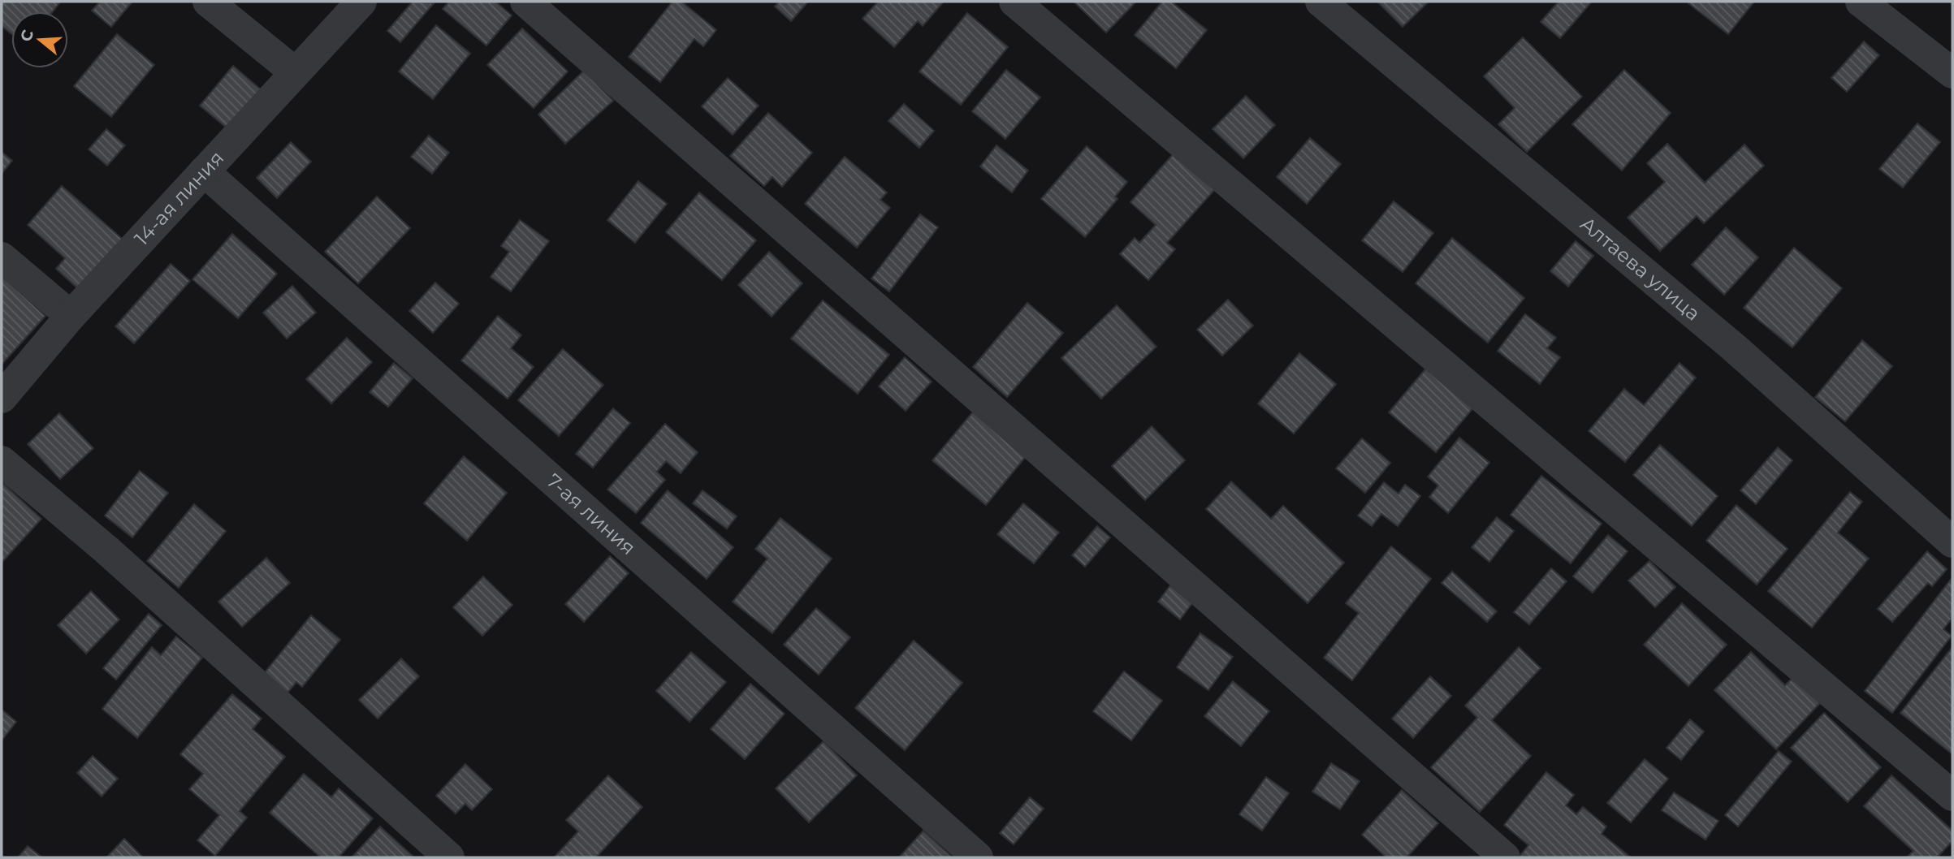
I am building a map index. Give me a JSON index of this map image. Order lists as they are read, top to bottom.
{
  "streets": {
    "street": ["14-ая линия", "Алтаева улица", "7-ая линия"]
  },
  "crossings": [
    ["14-ая линия", "7-ая линия"]
  ],
  "north": "left"
}
